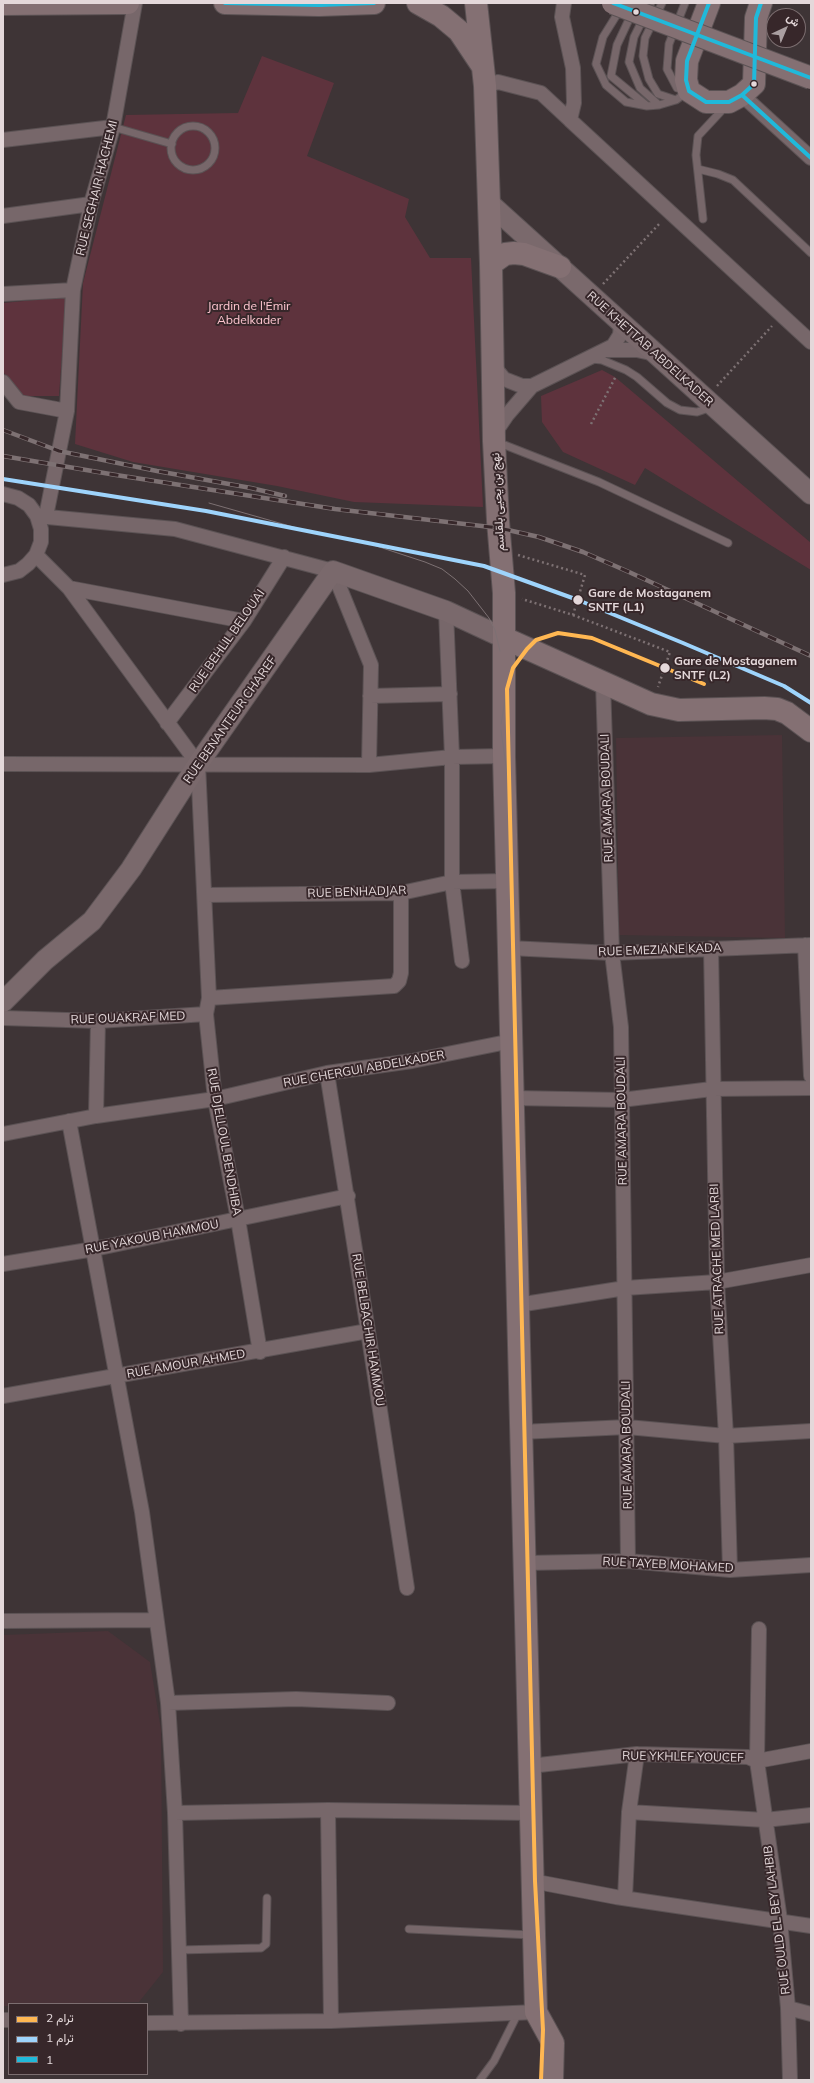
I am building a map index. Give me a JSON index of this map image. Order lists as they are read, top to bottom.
{
  "streets": {
    "main road": ["RUE KHETTAB ABDELKADER", "نهج بن يحيى بلقاسم", "RUE BENANTEUR CHAREF"],
    "street": [
      "RUE SEGHAIR HACHEMI",
      "RUE BEHLIL BELOUAI",
      "RUE AMARA BOUDALI",
      "RUE BENHADJAR",
      "RUE EMEZIANE KADA",
      "RUE OUAKRAF MED",
      "RUE CHERGUI ABDELKADER",
      "RUE DJELLOUL BENDHIBA",
      "RUE YAKOUB HAMMOU",
      "RUE ATRACHE MED LARBI",
      "RUE BELBACHIR HAMMOU",
      "RUE AMOUR AHMED",
      "RUE TAYEB MOHAMED",
      "RUE YKHLEF YOUCEF",
      "RUE OULD EL BEY LAHBIB"
    ]
  },
  "crossings": [
    ["RUE KHETTAB ABDELKADER", "نهج بن يحيى بلقاسم"],
    ["نهج بن يحيى بلقاسم", "RUE BENHADJAR"],
    ["نهج بن يحيى بلقاسم", "RUE EMEZIANE KADA"],
    ["نهج بن يحيى بلقاسم", "RUE CHERGUI ABDELKADER"],
    ["نهج بن يحيى بلقاسم", "RUE TAYEB MOHAMED"],
    ["نهج بن يحيى بلقاسم", "RUE YKHLEF YOUCEF"],
    ["RUE BENANTEUR CHAREF", "RUE DJELLOUL BENDHIBA"],
    ["RUE AMARA BOUDALI", "RUE EMEZIANE KADA"],
    ["RUE AMARA BOUDALI", "RUE TAYEB MOHAMED"],
    ["RUE BENHADJAR", "RUE DJELLOUL BENDHIBA"],
    ["RUE EMEZIANE KADA", "RUE ATRACHE MED LARBI"],
    ["RUE OUAKRAF MED", "RUE DJELLOUL BENDHIBA"],
    ["RUE CHERGUI ABDELKADER", "RUE DJELLOUL BENDHIBA"],
    ["RUE CHERGUI ABDELKADER", "RUE BELBACHIR HAMMOU"],
    ["RUE DJELLOUL BENDHIBA", "RUE YAKOUB HAMMOU"],
    ["RUE DJELLOUL BENDHIBA", "RUE AMOUR AHMED"],
    ["RUE YAKOUB HAMMOU", "RUE BELBACHIR HAMMOU"],
    ["RUE ATRACHE MED LARBI", "RUE TAYEB MOHAMED"],
    ["RUE BELBACHIR HAMMOU", "RUE AMOUR AHMED"],
    ["RUE YKHLEF YOUCEF", "RUE OULD EL BEY LAHBIB"]
  ],
  "parks": ["Jardin de l'Émir Abdelkader"],
  "places": ["Gare de Mostaganem SNTF (L1)", "Gare de Mostaganem SNTF (L2)"],
  "lines": ["transit line 1", "tram line 1", "tram line 2"],
  "legend": ["ترام 2", "ترام 1", "1"],
  "north": "top right"
}
